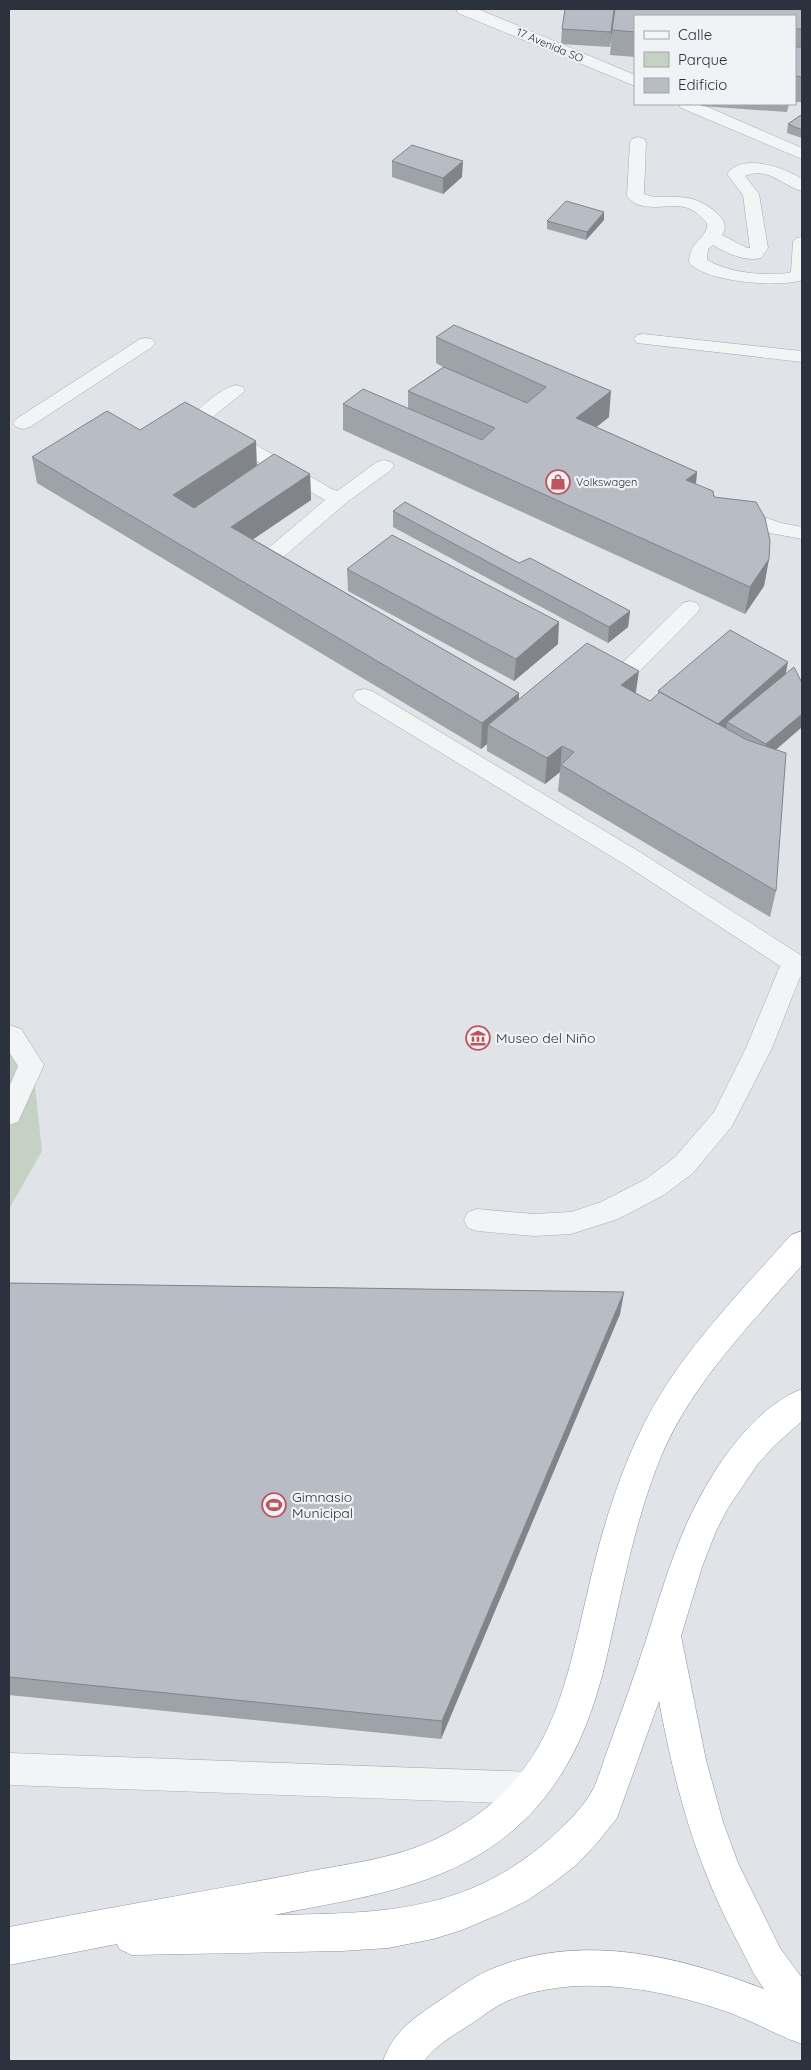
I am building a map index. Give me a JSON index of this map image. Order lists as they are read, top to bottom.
{
  "streets": {
    "street": ["17 Avenida SO"]
  },
  "places": {
    "shop": ["Volkswagen"],
    "museum": ["Museo del Niño"],
    "sports": ["Gimnasio Municipal"]
  },
  "legend": ["Calle", "Parque", "Edificio"]
}
